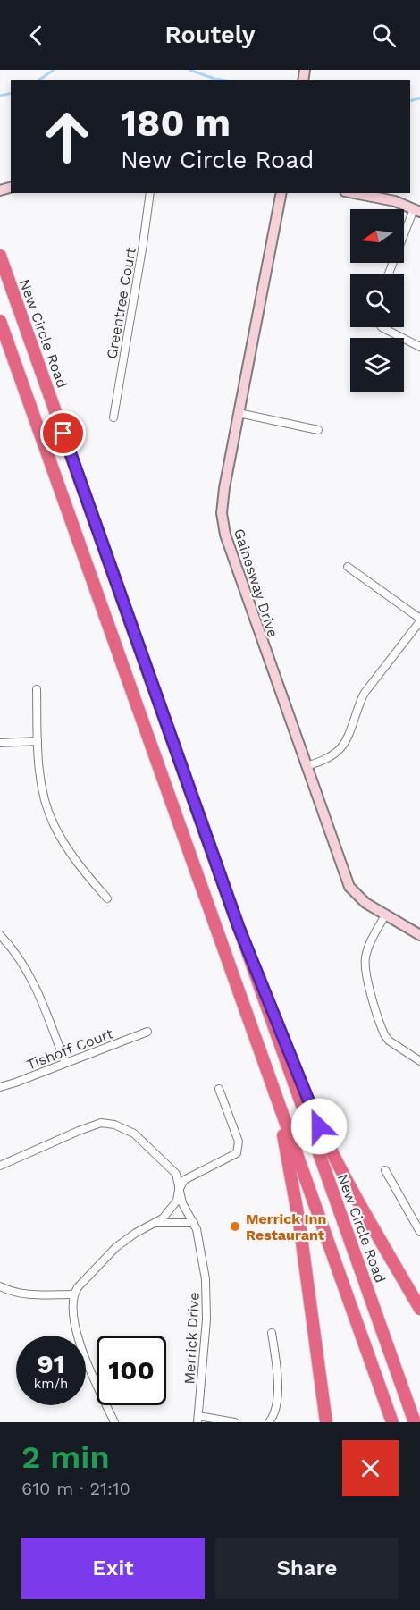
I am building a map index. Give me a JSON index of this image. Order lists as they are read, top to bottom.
{
  "streets": {
    "highway": ["New Circle Road"],
    "street": [
      "Greentree Court",
      "Gainesway Drive",
      "Tishoff Court",
      "Merrick Drive"
    ]
  },
  "places": ["Merrick Inn Restaurant"],
  "north": "left",
  "page": {
    "header": "Routely",
    "turn": ["180 m", "New Circle Road"],
    "speed": "91 km/h",
    "limit": "100",
    "heading": ["2 min", "610 m · 21:10"],
    "buttons": ["Exit", "Share"]
  }
}
